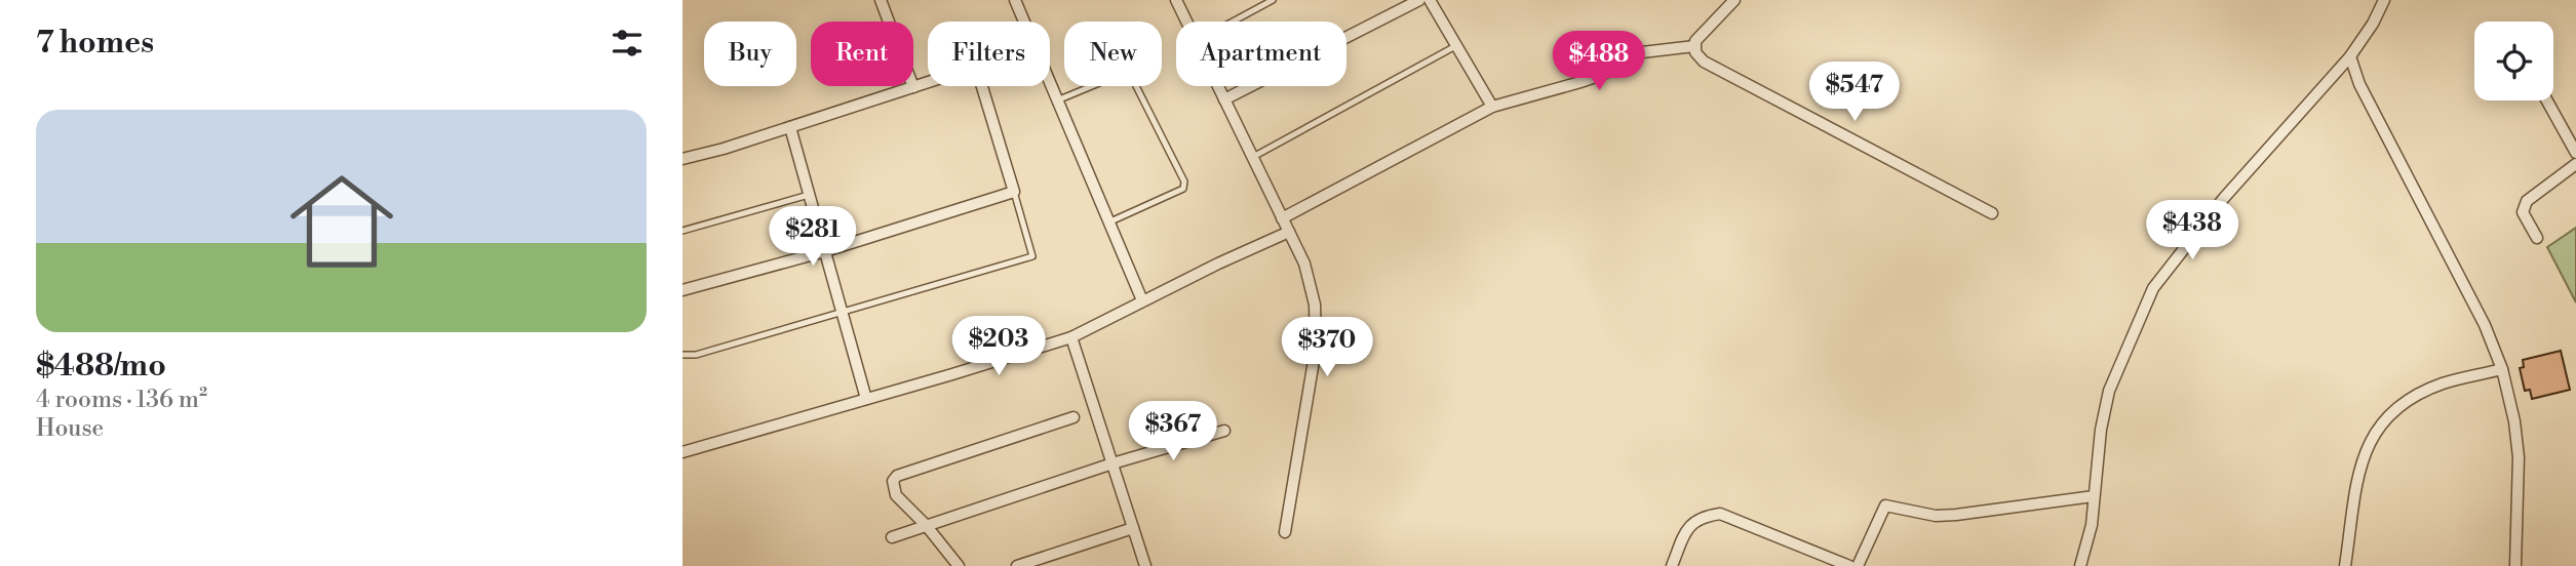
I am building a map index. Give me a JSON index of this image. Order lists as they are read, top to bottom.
{
  "page": {
    "heading": "7 homes",
    "chip": [
      "Buy",
      "Rent",
      "Filters",
      "New",
      "Apartment"
    ],
    "price": [
      "$488",
      "$547",
      "$438",
      "$281",
      "$203",
      "$370",
      "$367"
    ],
    "list": [
      {
        "name": "$488/mo",
        "note": "4 rooms · 136 m² · House"
      }
    ]
  }
}
